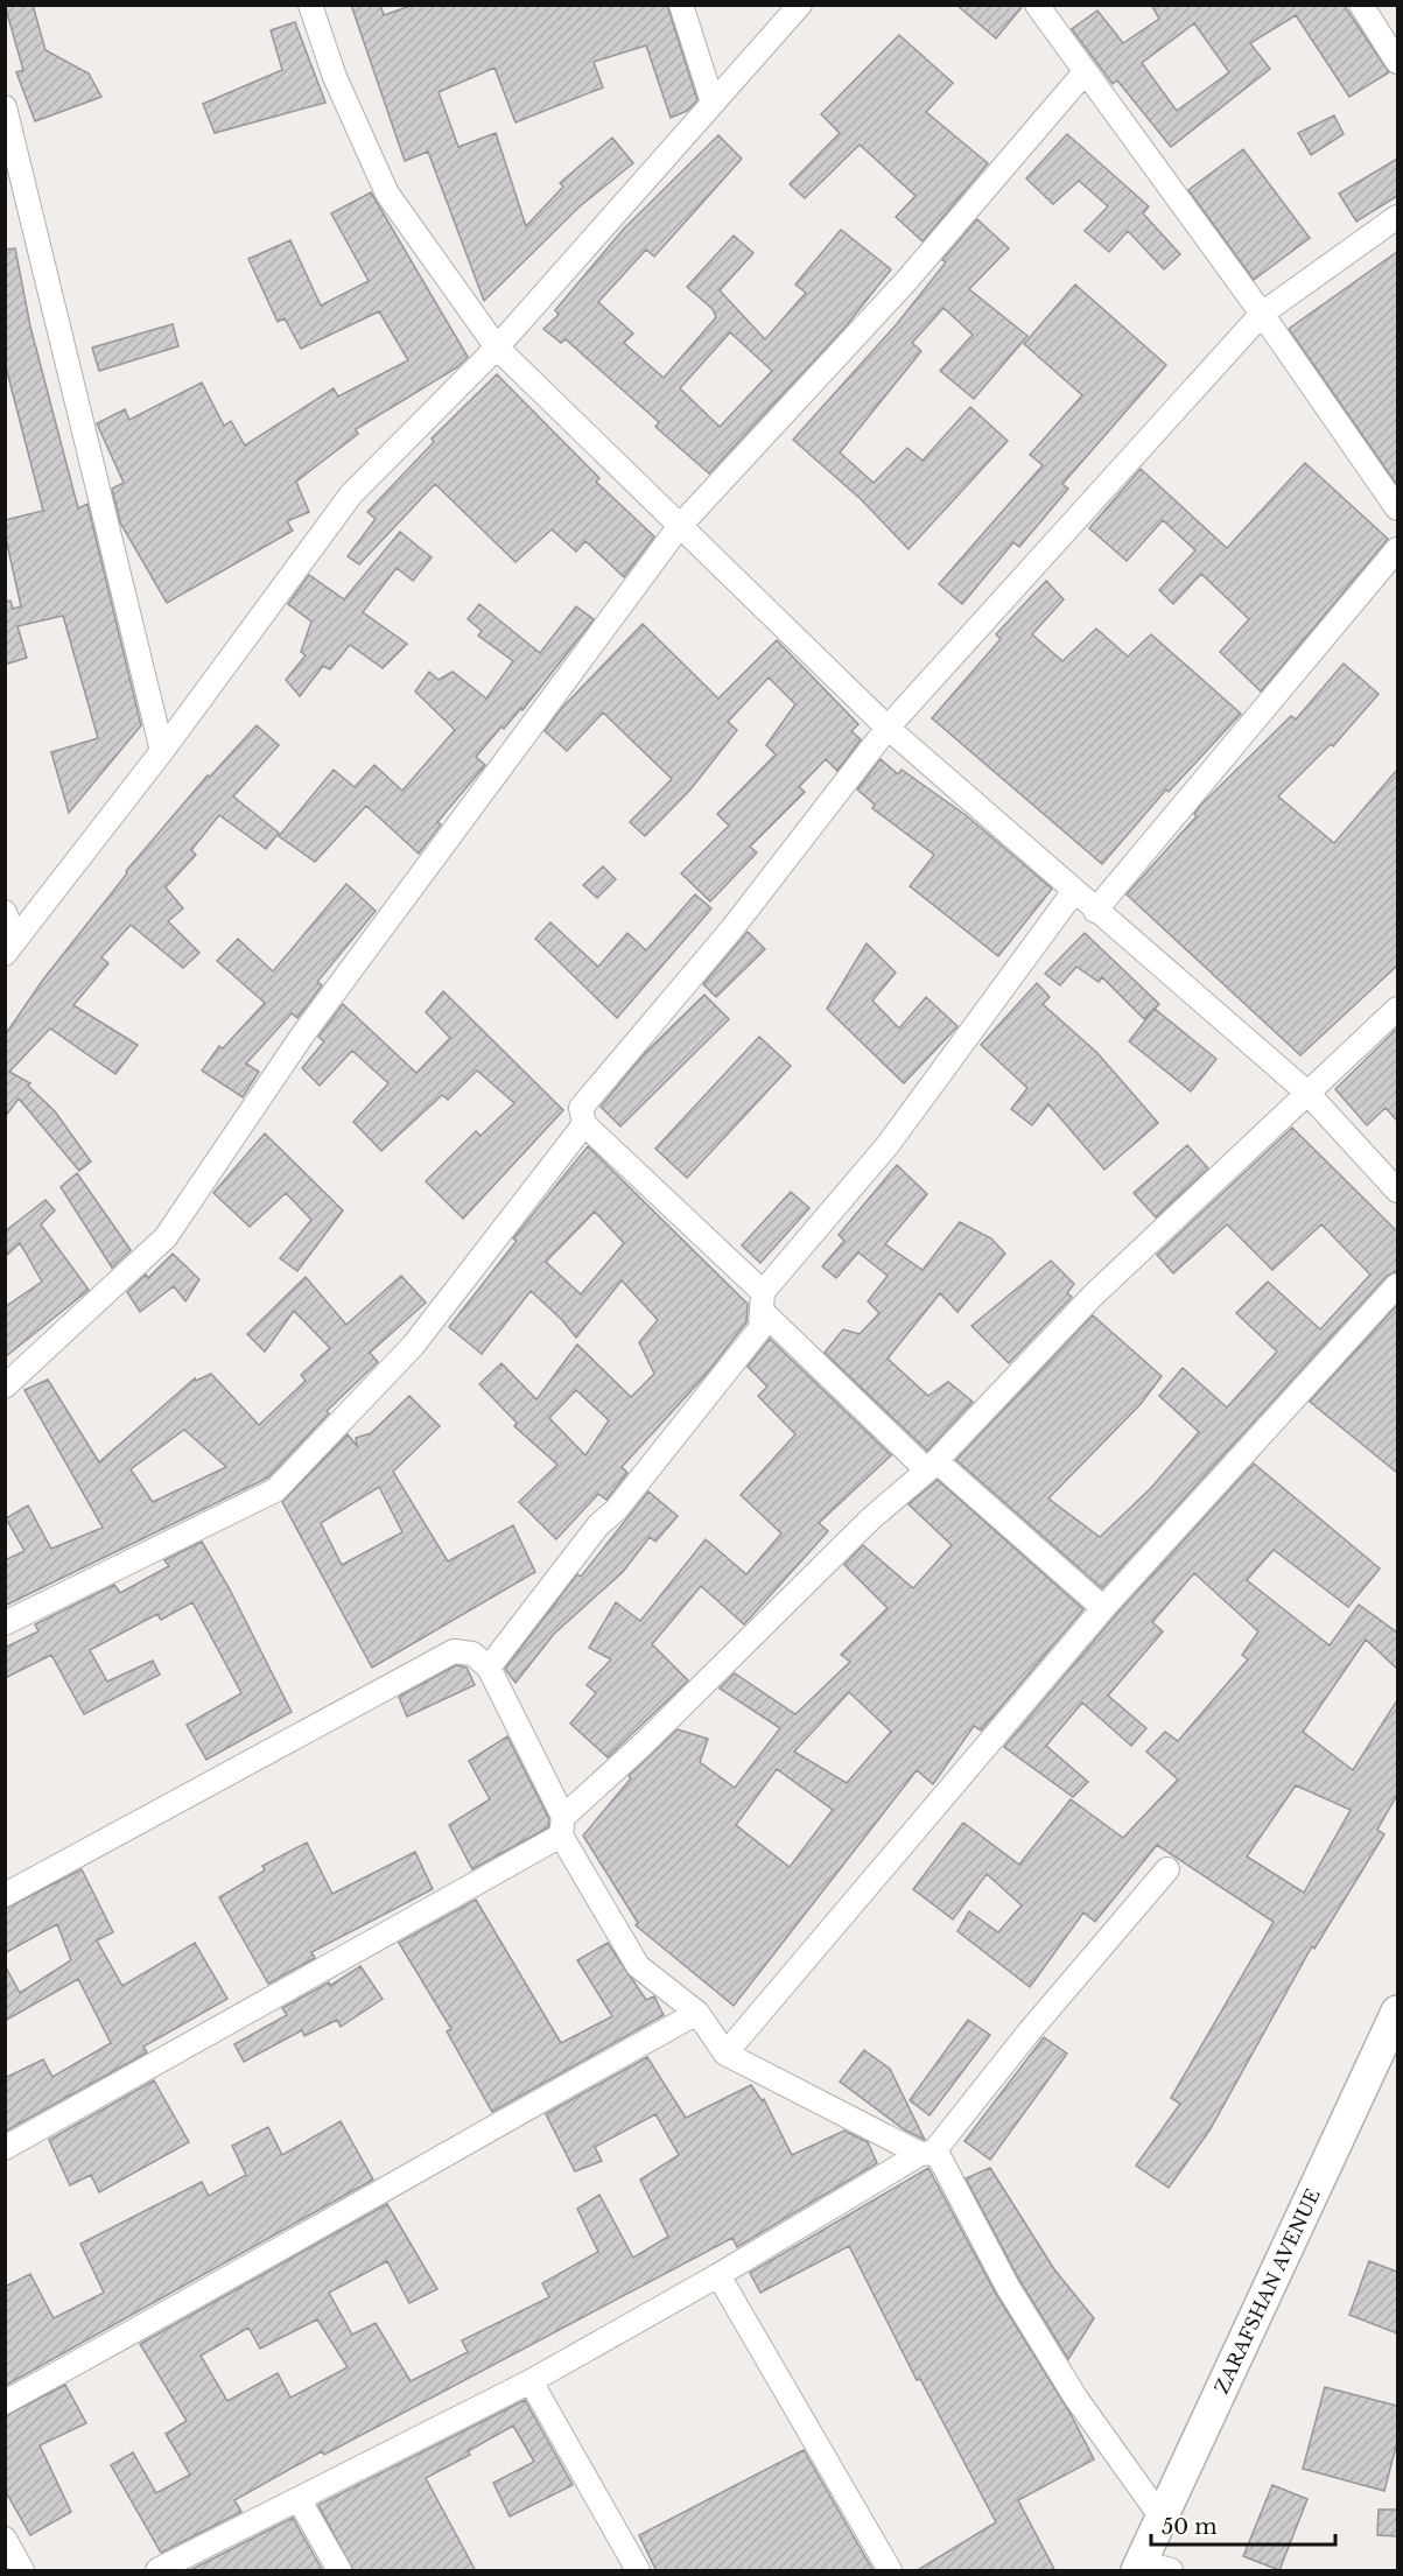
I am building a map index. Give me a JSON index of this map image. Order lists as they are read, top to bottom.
{
  "streets": {
    "main road": ["ZARAFSHAN AVENUE"]
  },
  "scale_bar": "50 m"
}
